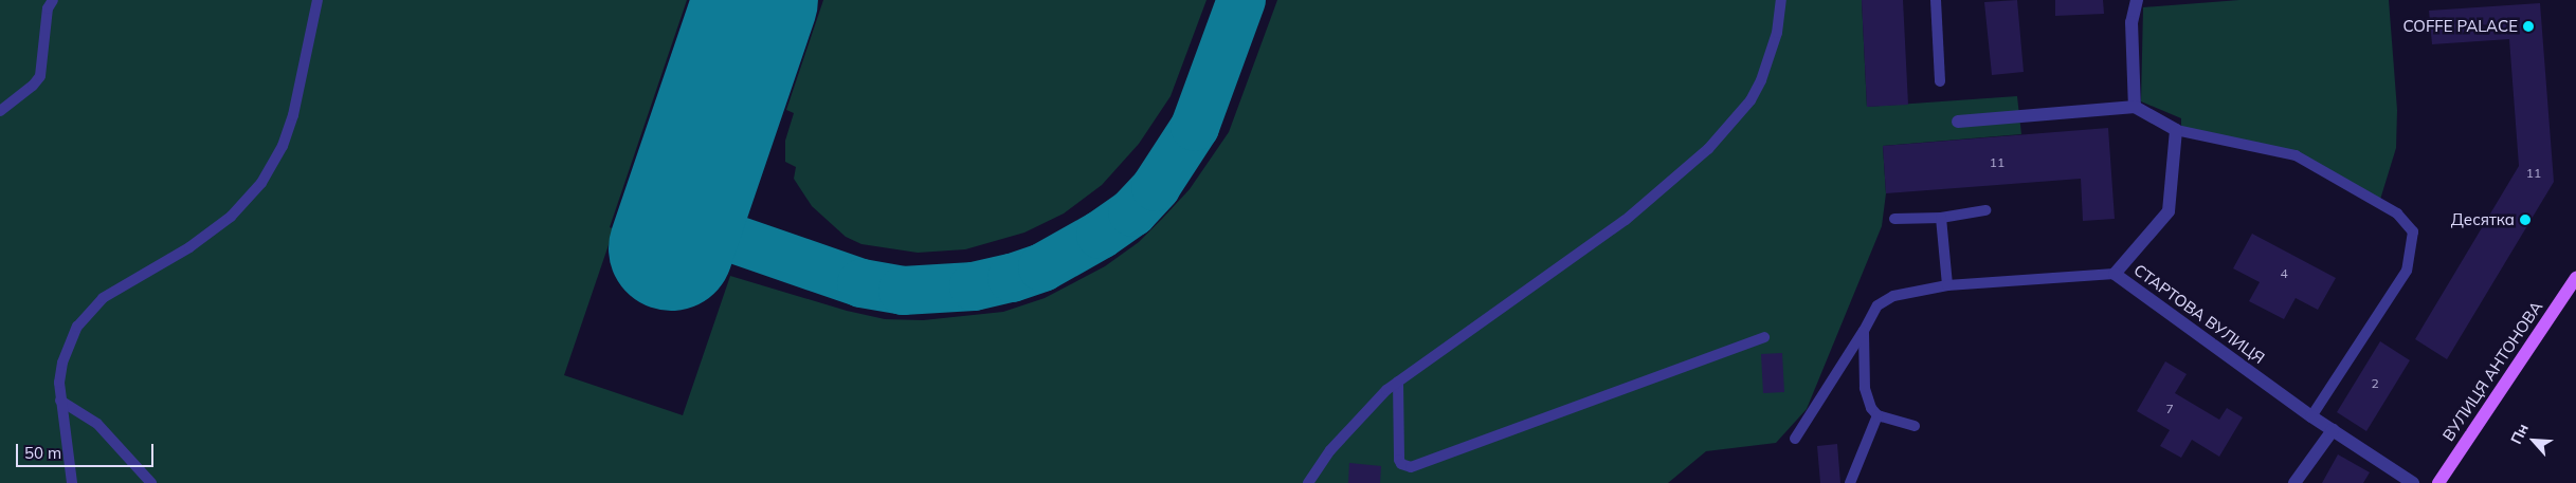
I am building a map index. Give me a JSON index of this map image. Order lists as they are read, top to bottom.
{
  "streets": {
    "main road": ["ВУЛИЦЯ АНТОНОВА"],
    "street": ["СТАРТОВА ВУЛИЦЯ"]
  },
  "places": ["COFFE PALACE", "Десятка"],
  "house_numbers": [
    "11",
    "11",
    "4",
    "2",
    "7"
  ],
  "scale_bar": "50 m",
  "north": "top left"
}
